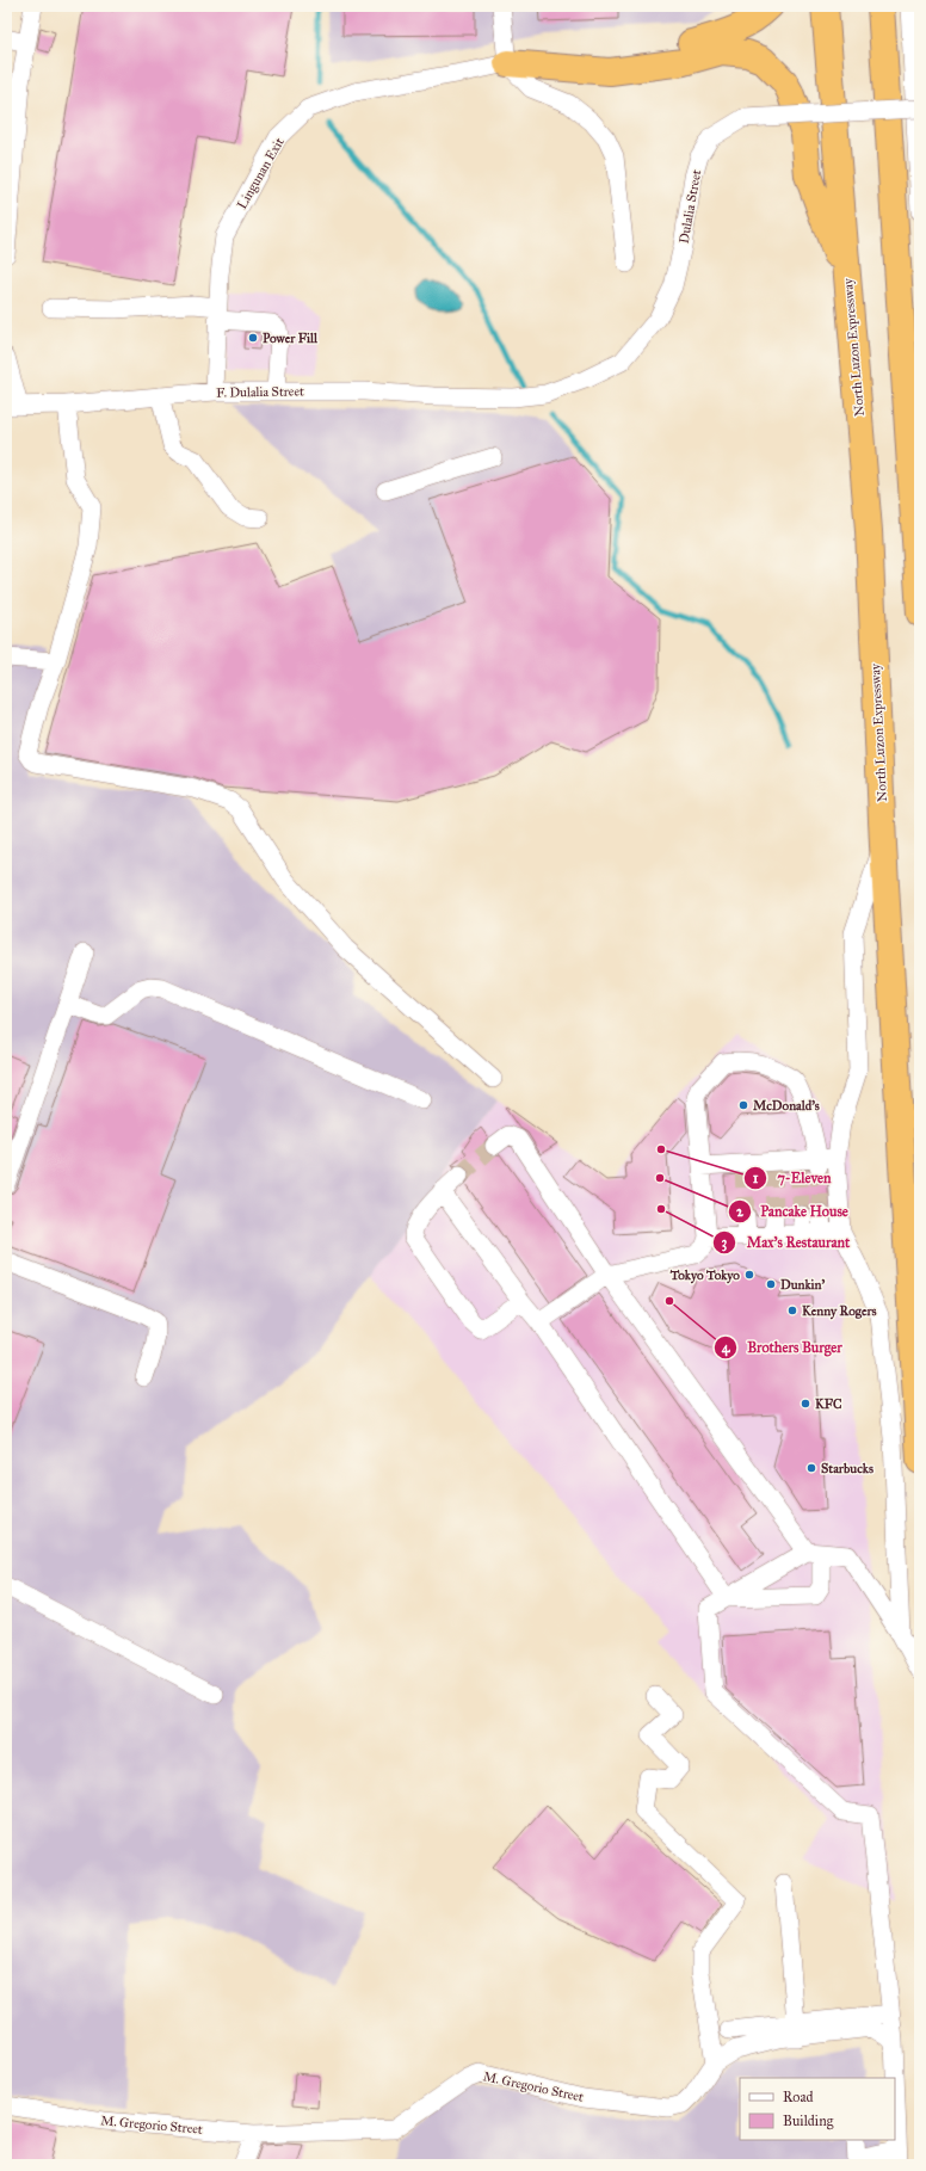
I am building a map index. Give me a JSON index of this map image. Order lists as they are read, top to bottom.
{
  "streets": {
    "highway": ["North Luzon Expressway"],
    "street": [
      "Lingunan Exit",
      "Dulalia Street",
      "F. Dulalia Street",
      "M. Gregorio Street"
    ]
  },
  "crossings": [
    ["Lingunan Exit", "F. Dulalia Street"],
    ["Dulalia Street", "F. Dulalia Street"]
  ],
  "places": [
    "Power Fill",
    "McDonald's",
    "7-Eleven",
    "Pancake House",
    "Max's Restaurant",
    "Tokyo Tokyo",
    "Dunkin'",
    "Brothers Burger",
    "Kenny Rogers",
    "KFC",
    "Starbucks"
  ],
  "legend": ["Road", "Building"]
}
